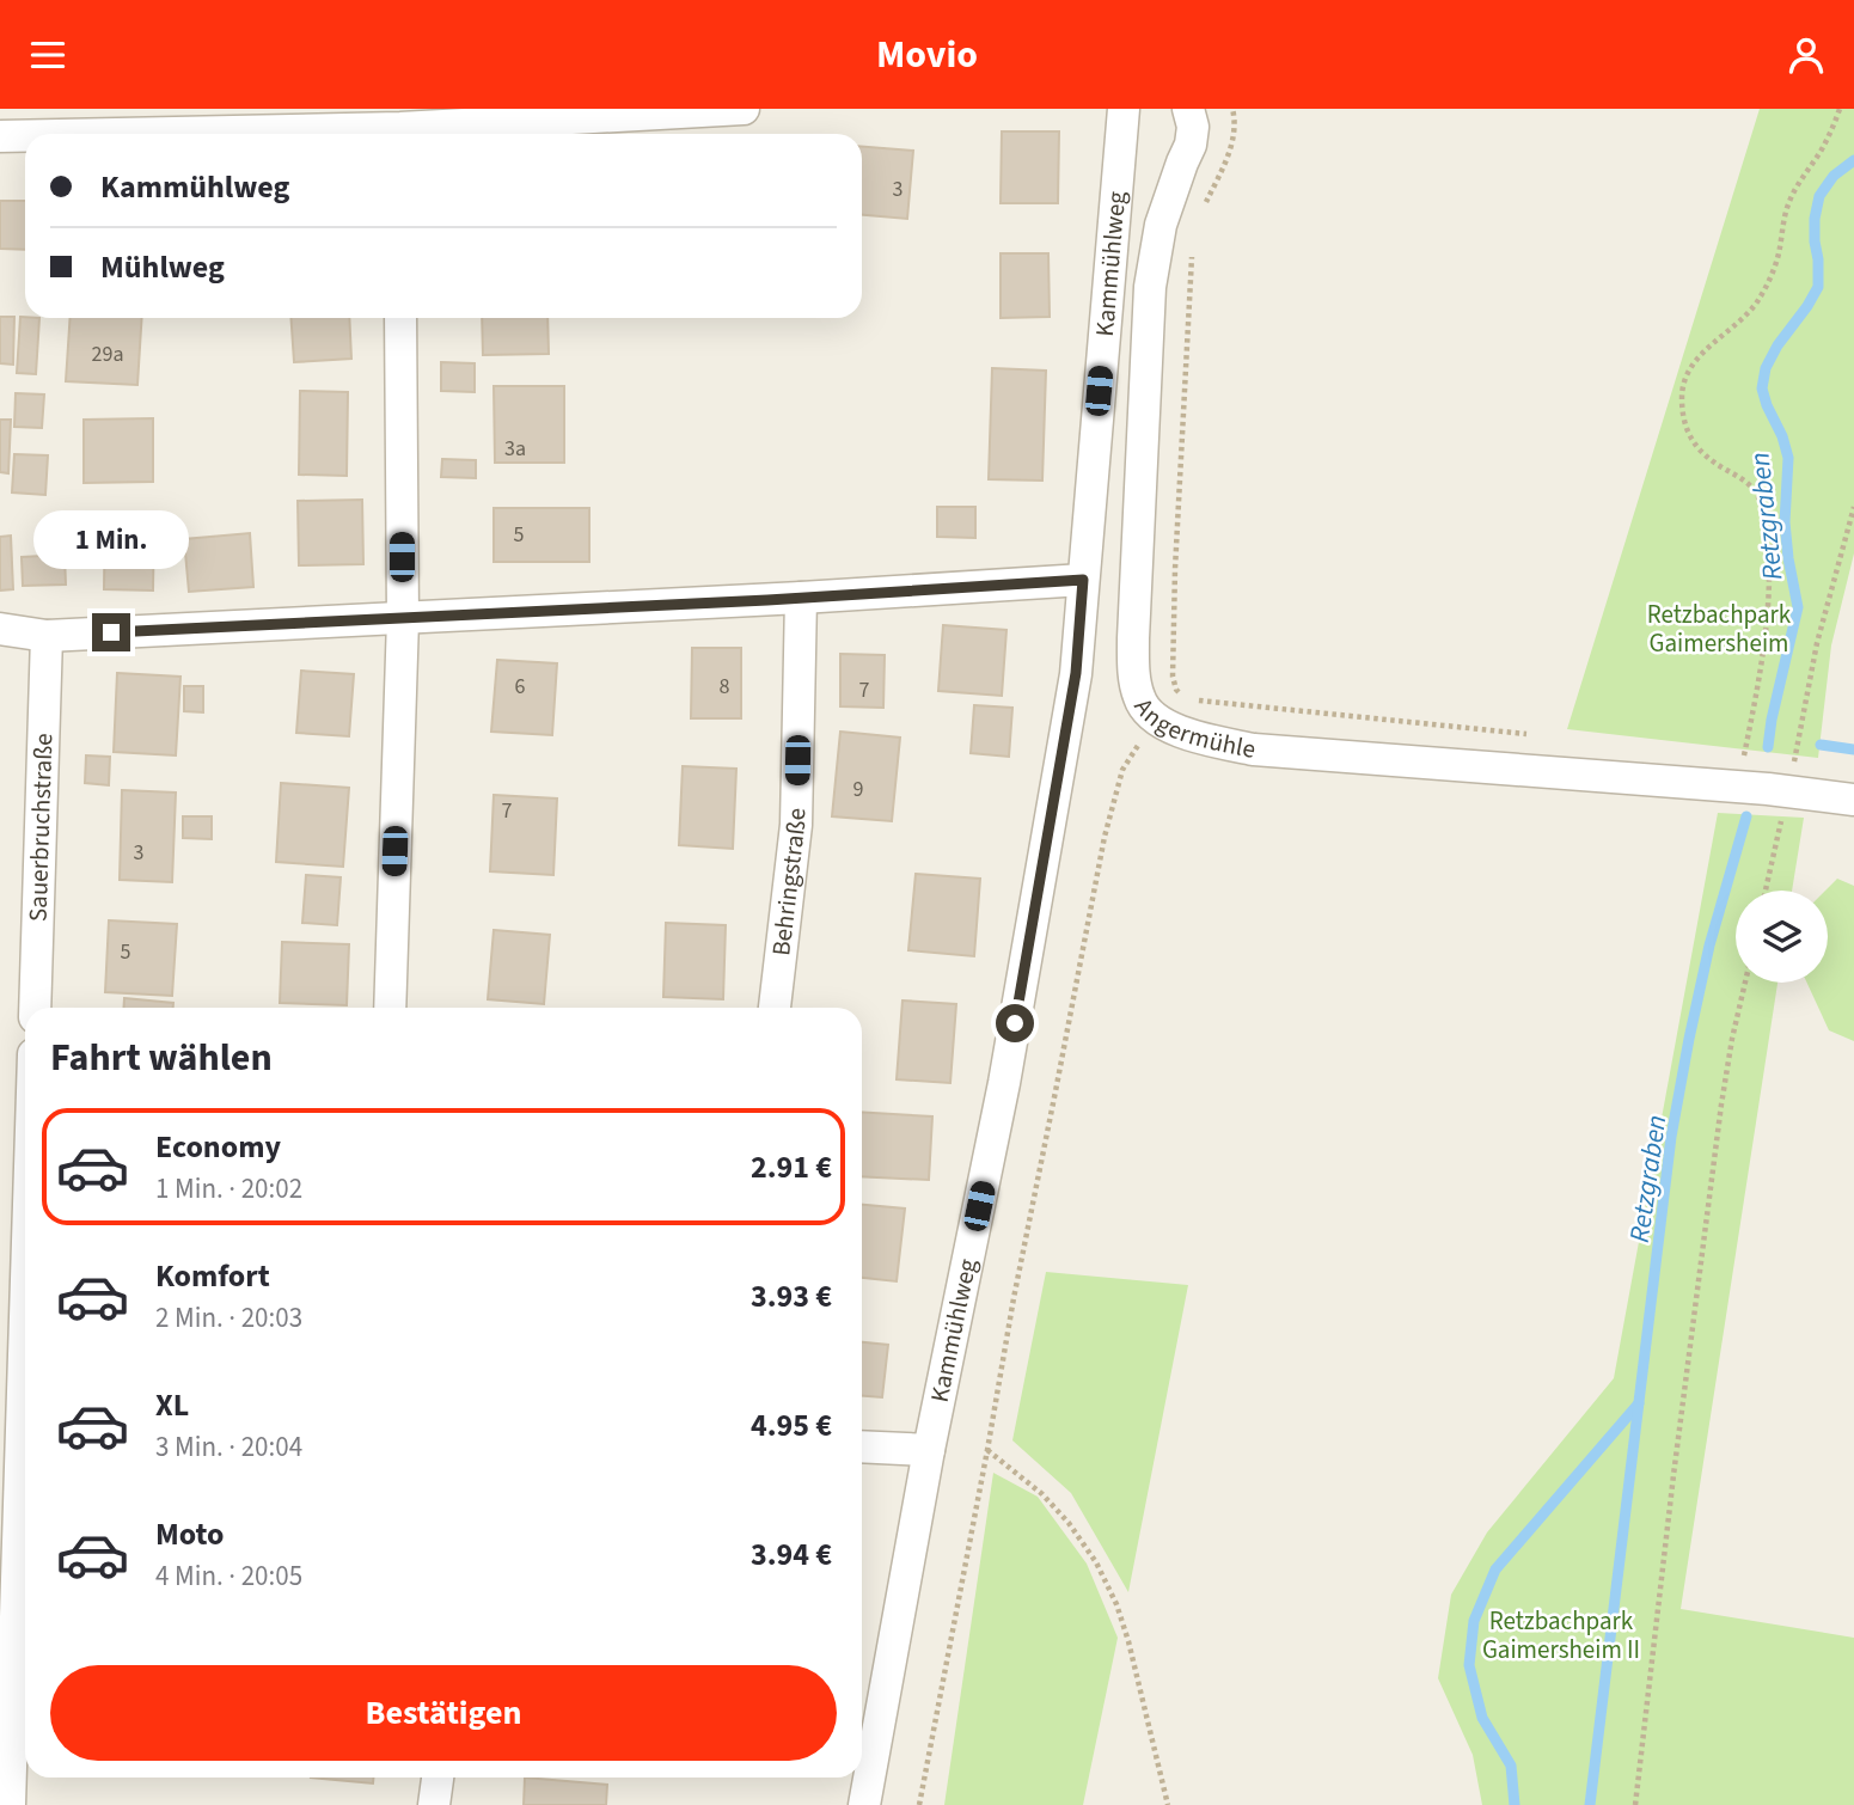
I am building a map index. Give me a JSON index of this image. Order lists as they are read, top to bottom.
{
  "streets": {
    "street": [
      "Kammühlweg",
      "Angermühle",
      "Sauerbruchstraße",
      "Behringstraße"
    ]
  },
  "water": ["Retzgraben"],
  "parks": ["Retzbachpark Gaimersheim", "Retzbachpark Gaimersheim II"],
  "house_numbers": [
    "3",
    "29a",
    "3a",
    "5",
    "6",
    "8",
    "7",
    "9",
    "7",
    "3",
    "5"
  ],
  "page": {
    "header": "Movio",
    "banner": ["Kammühlweg", "Mühlweg"],
    "bubble": "1 Min.",
    "heading": "Fahrt wählen",
    "list": [
      {
        "name": "Economy",
        "note": "1 Min. · 20:02",
        "value": "2.91 €"
      },
      {
        "name": "Komfort",
        "note": "2 Min. · 20:03",
        "value": "3.93 €"
      },
      {
        "name": "XL",
        "note": "3 Min. · 20:04",
        "value": "4.95 €"
      },
      {
        "name": "Moto",
        "note": "4 Min. · 20:05",
        "value": "3.94 €"
      }
    ],
    "buttons": "Bestätigen"
  }
}
